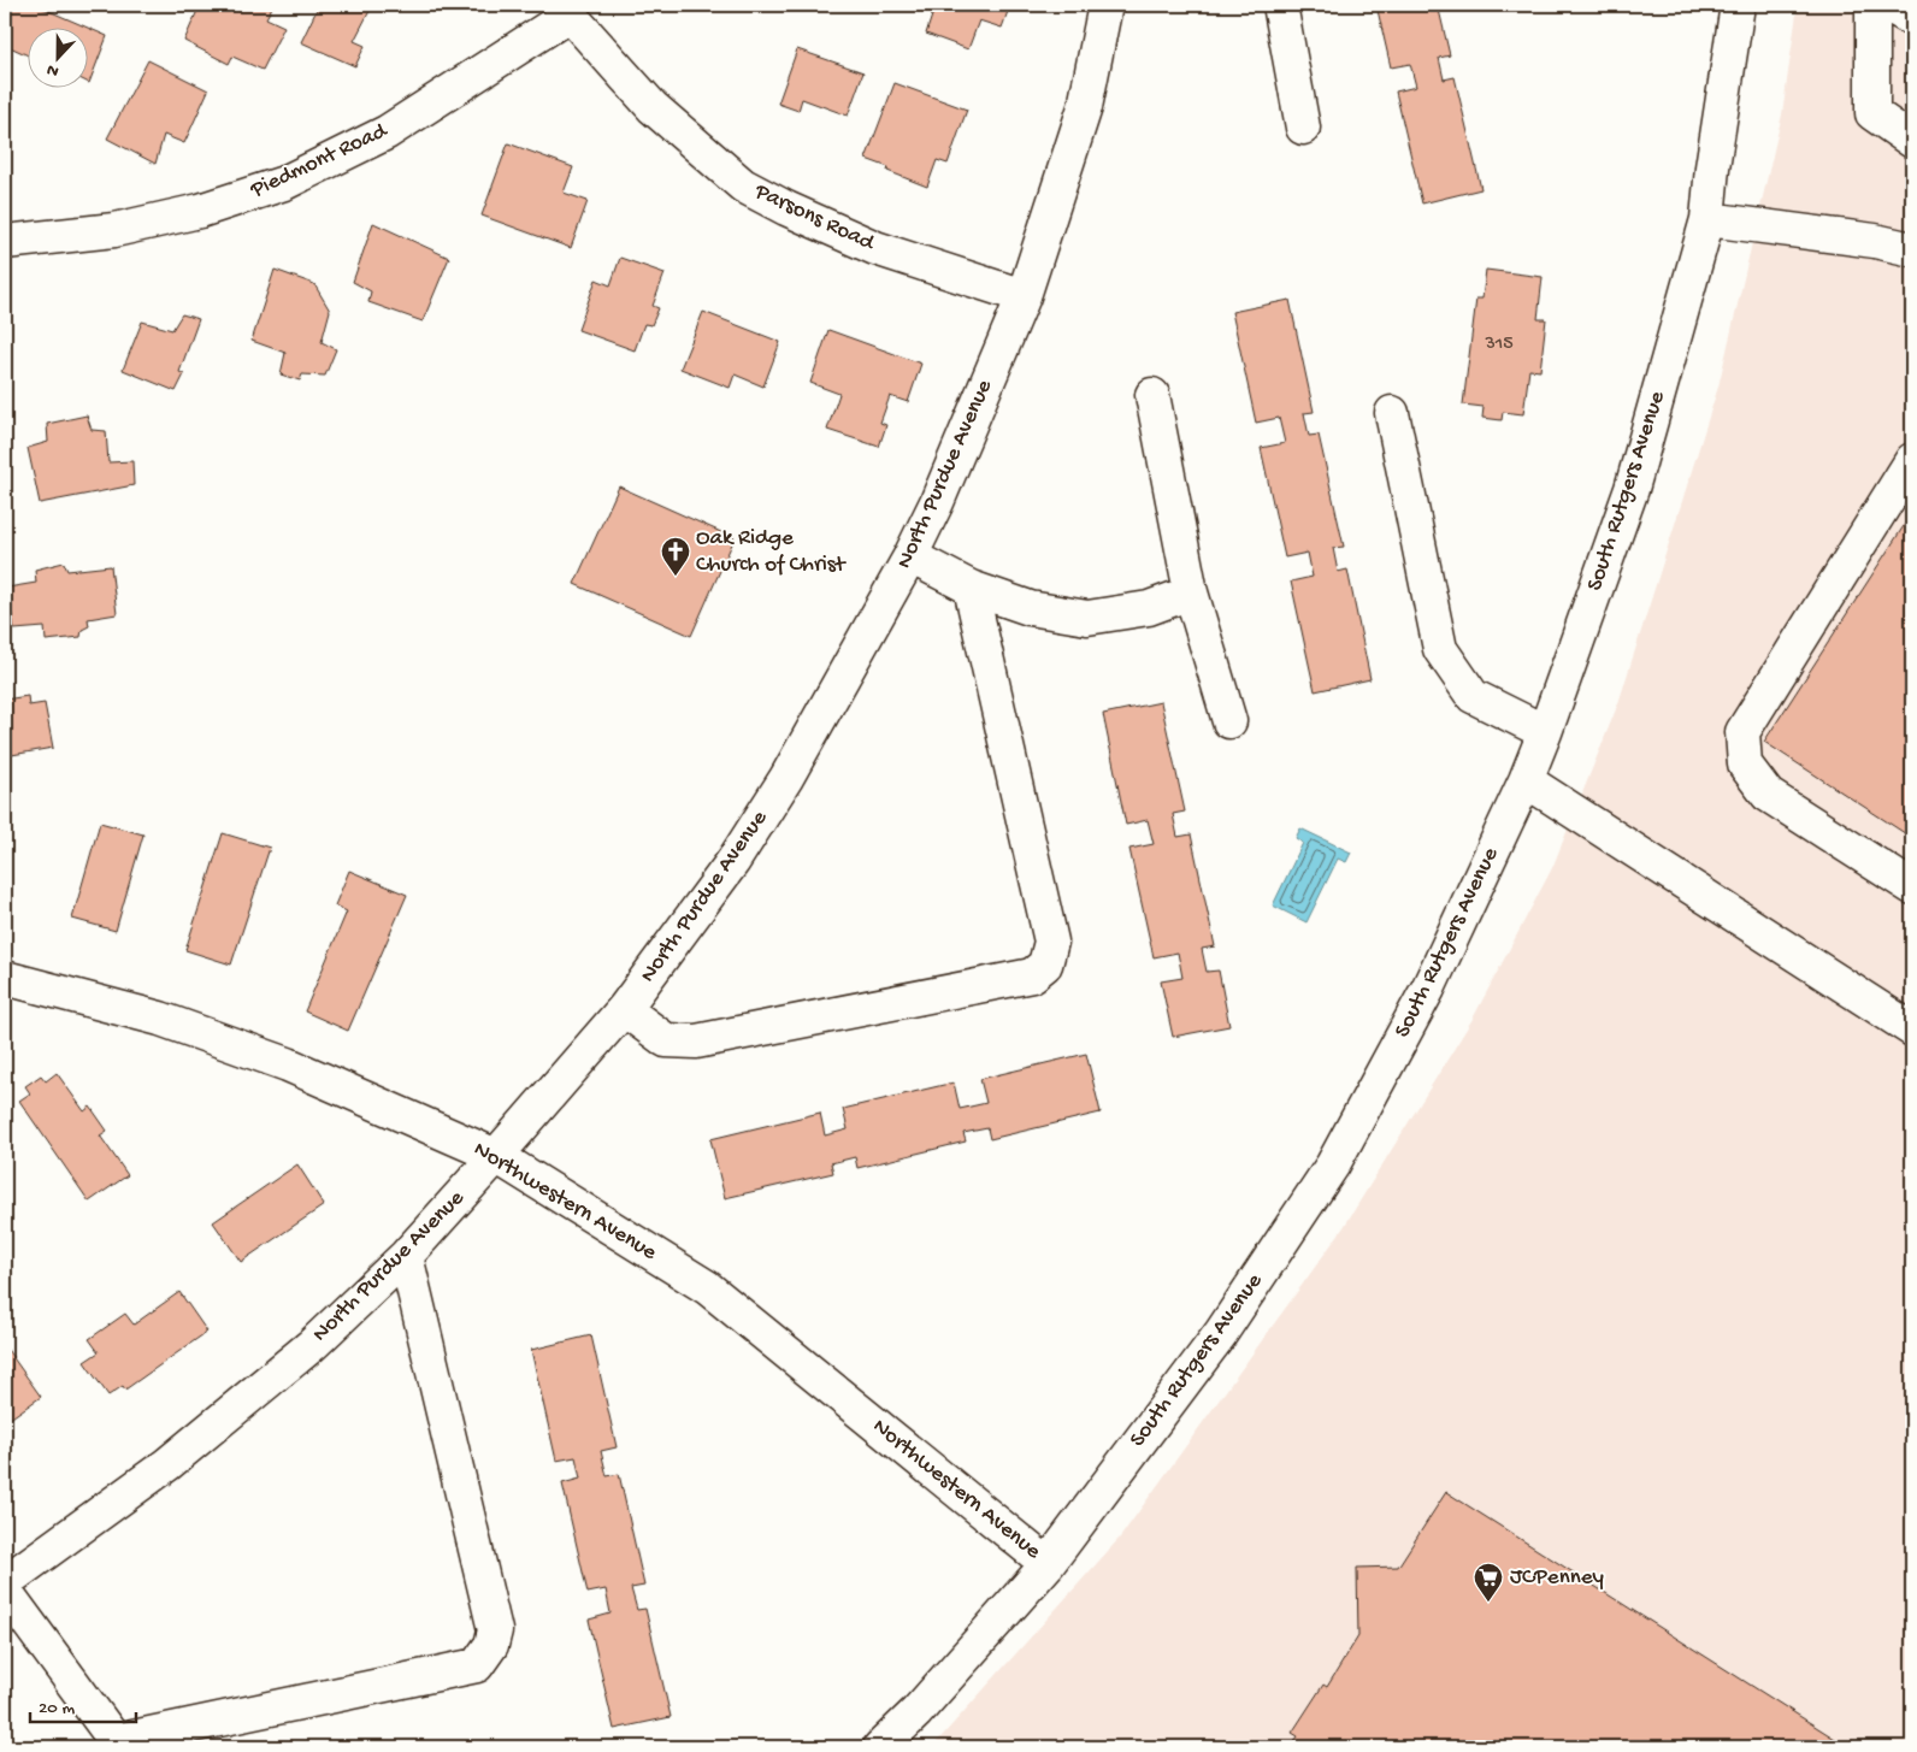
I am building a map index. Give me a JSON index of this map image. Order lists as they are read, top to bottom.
{
  "streets": {
    "street": [
      "Piedmont Road",
      "Parsons Road",
      "North Purdue Avenue",
      "South Rutgers Avenue",
      "Northwestern Avenue"
    ]
  },
  "crossings": [
    ["Piedmont Road", "Parsons Road"],
    ["Parsons Road", "North Purdue Avenue"],
    ["North Purdue Avenue", "Northwestern Avenue"],
    ["South Rutgers Avenue", "Northwestern Avenue"]
  ],
  "places": {
    "church": ["Oak Ridge Church of Christ"],
    "supermarket": ["JCPenney"]
  },
  "house_numbers": ["315"],
  "scale_bar": "20 m",
  "north": "bottom"
}
